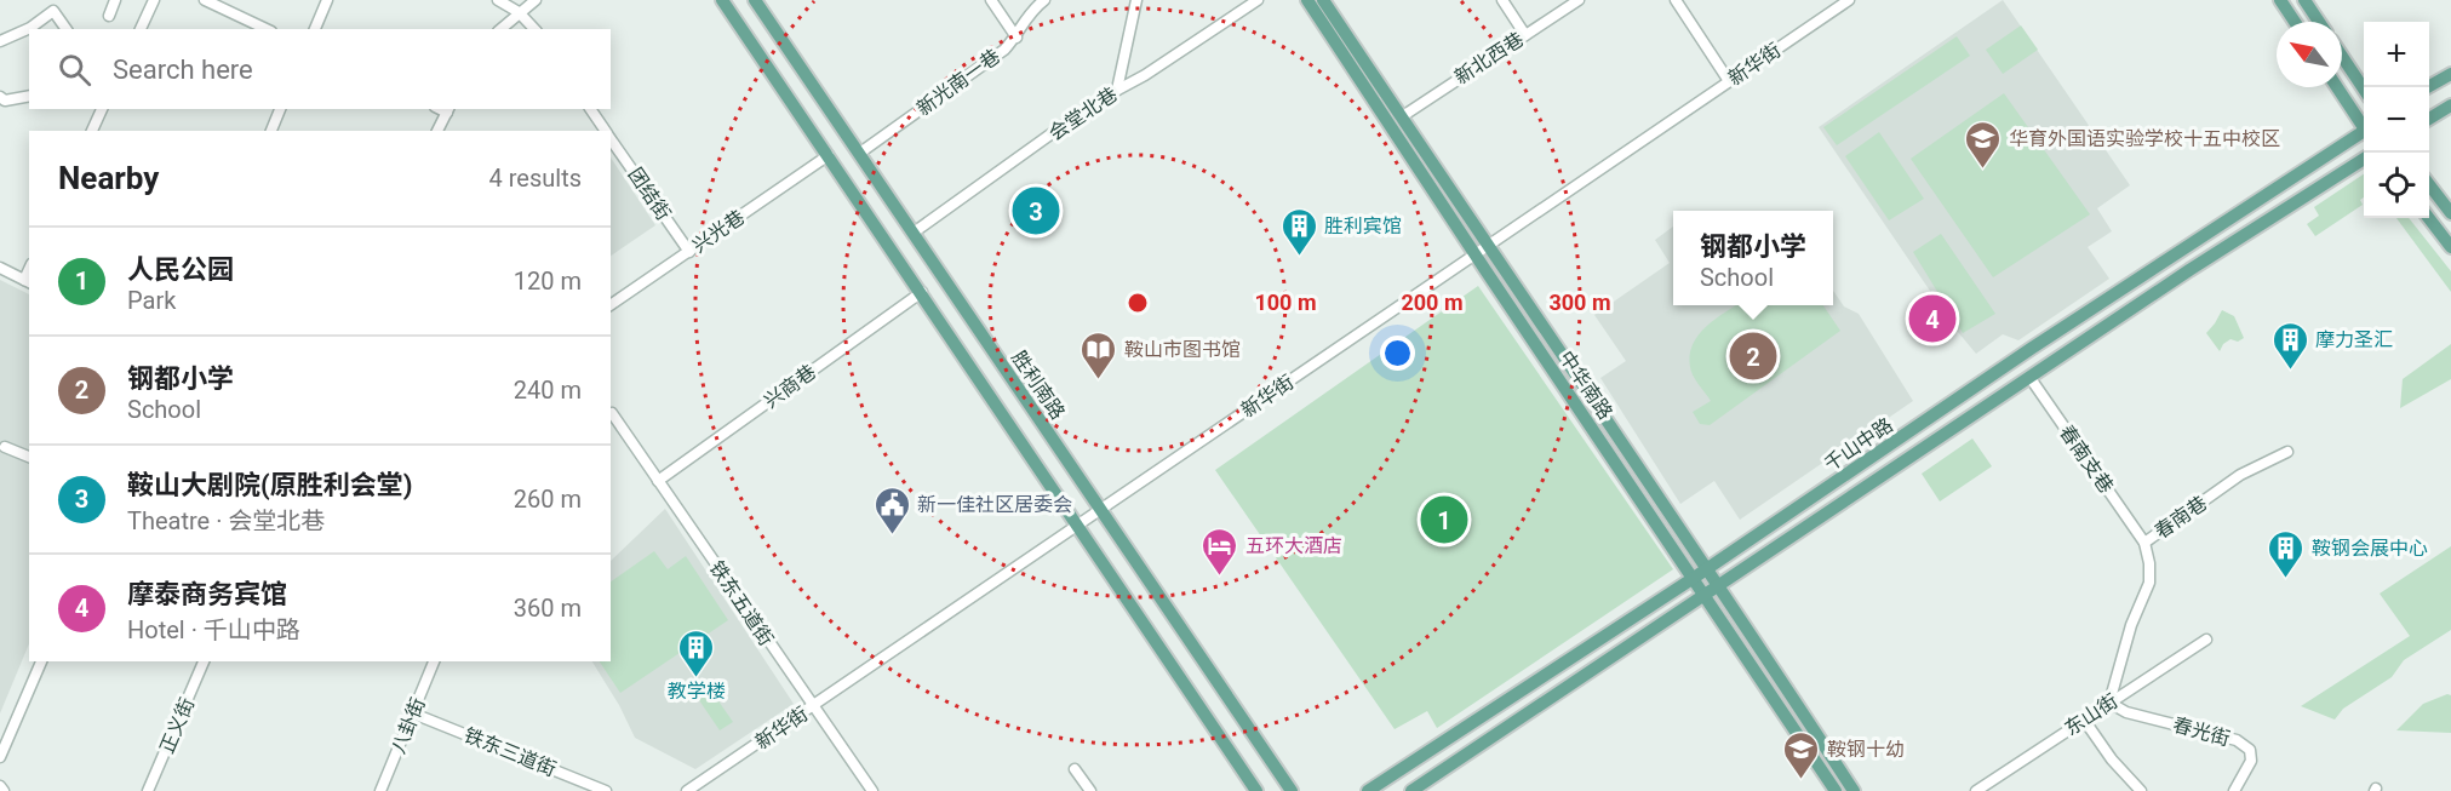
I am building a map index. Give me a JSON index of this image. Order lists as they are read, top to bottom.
{
  "streets": {
    "main road": ["胜利南路", "中华南路", "千山中路"],
    "street": [
      "新北西巷",
      "新华街",
      "新光南一巷",
      "会堂北巷",
      "团结街",
      "兴光巷",
      "兴商巷",
      "春南支巷",
      "春南巷",
      "铁东五道街",
      "东山街",
      "正义街",
      "八卦街",
      "春光街",
      "铁东三道街"
    ]
  },
  "crossings": [
    ["新华街", "胜利南路"],
    ["新华街", "中华南路"],
    ["新华街", "铁东五道街"],
    ["新光南一巷", "胜利南路"],
    ["会堂北巷", "胜利南路"],
    ["团结街", "兴光巷"],
    ["中华南路", "千山中路"],
    ["兴商巷", "铁东五道街"],
    ["千山中路", "春南支巷"],
    ["春南支巷", "春南巷"],
    ["春南巷", "东山街"],
    ["春南巷", "春光街"],
    ["东山街", "春光街"],
    ["八卦街", "铁东三道街"]
  ],
  "places": {
    "school or university": ["华育外国语实验学校十五中校区", "鞍钢十幼"],
    "building": [
      "胜利宾馆",
      "摩力圣汇",
      "鞍钢会展中心",
      "教学楼"
    ],
    "library": ["鞍山市图书馆"],
    "public building": ["新一佳社区居委会"],
    "hotel": ["五环大酒店"]
  },
  "north": "top left",
  "page": {
    "map_buttons": ["+", "−"],
    "search": "Search here",
    "heading": ["Nearby", "4 results"],
    "pins": [
      "3",
      "4",
      "2",
      "1"
    ],
    "popup": ["钢都小学", "School"],
    "list": [
      {
        "mark": "1",
        "name": "人民公园",
        "note": "Park",
        "value": "120 m"
      },
      {
        "mark": "2",
        "name": "钢都小学",
        "note": "School",
        "value": "240 m"
      },
      {
        "mark": "3",
        "name": "鞍山大剧院(原胜利会堂)",
        "note": "Theatre · 会堂北巷",
        "value": "260 m"
      },
      {
        "mark": "4",
        "name": "摩泰商务宾馆",
        "note": "Hotel · 千山中路",
        "value": "360 m"
      }
    ]
  },
  "rings": ["100 m", "200 m", "300 m"]
}
